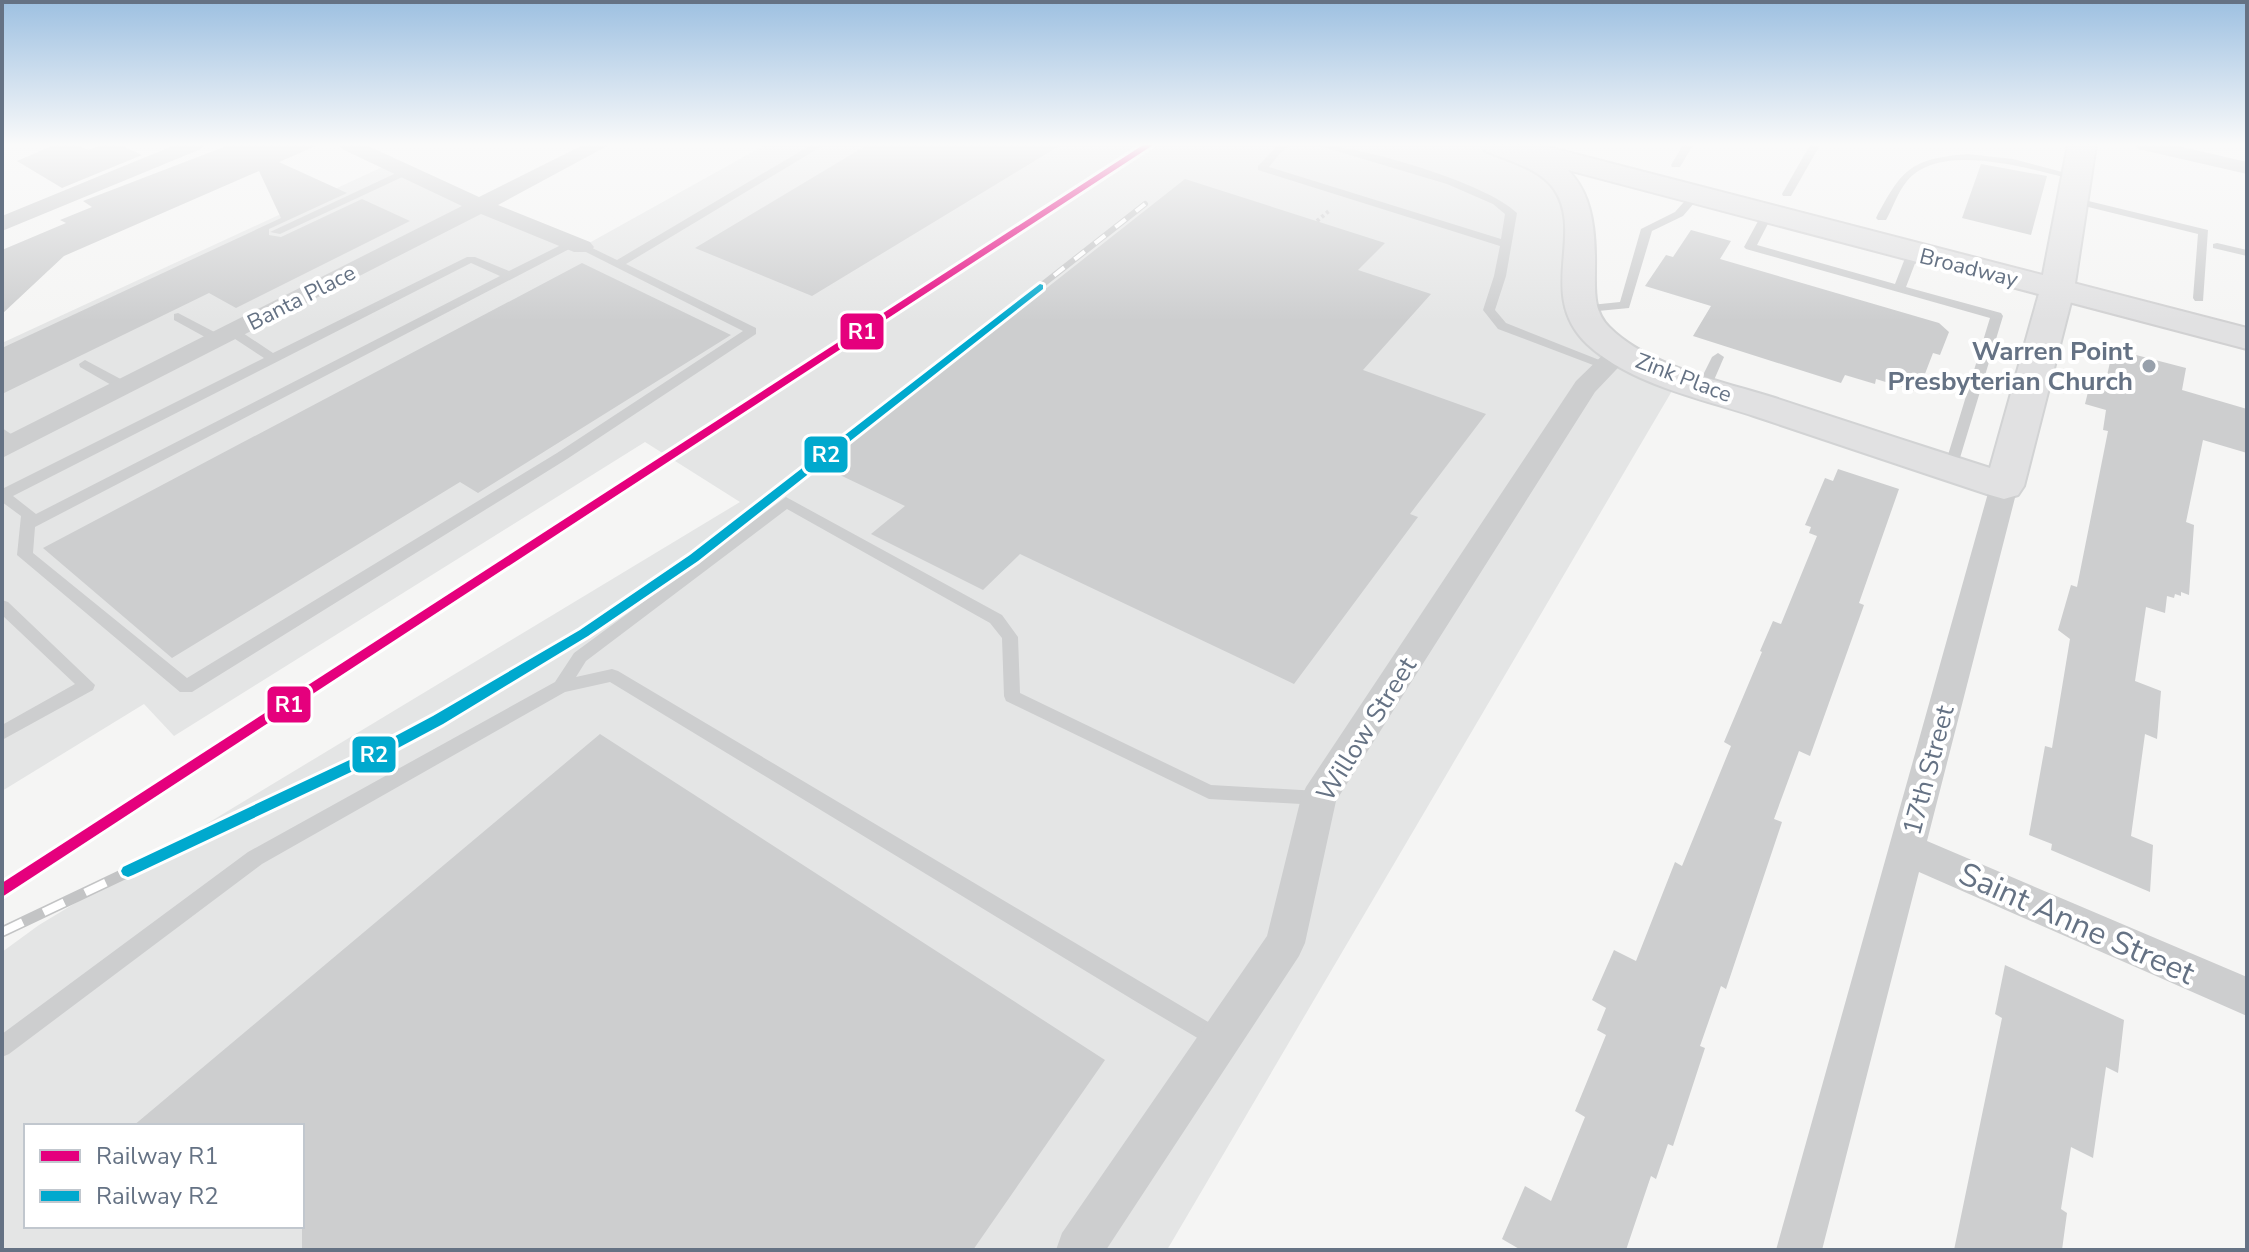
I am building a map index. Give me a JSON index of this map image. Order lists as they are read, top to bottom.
{
  "streets": {
    "main road": ["Broadway", "Zink Place", "17th Street"],
    "street": ["Banta Place", "Willow Street", "Saint Anne Street"]
  },
  "crossings": [
    ["Broadway", "17th Street"],
    ["Zink Place", "Willow Street"],
    ["Zink Place", "17th Street"],
    ["17th Street", "Saint Anne Street"]
  ],
  "places": ["Warren Point Presbyterian Church"],
  "lines": ["rail line R1", "rail line R2"],
  "legend": ["Railway R1", "Railway R2"]
}
